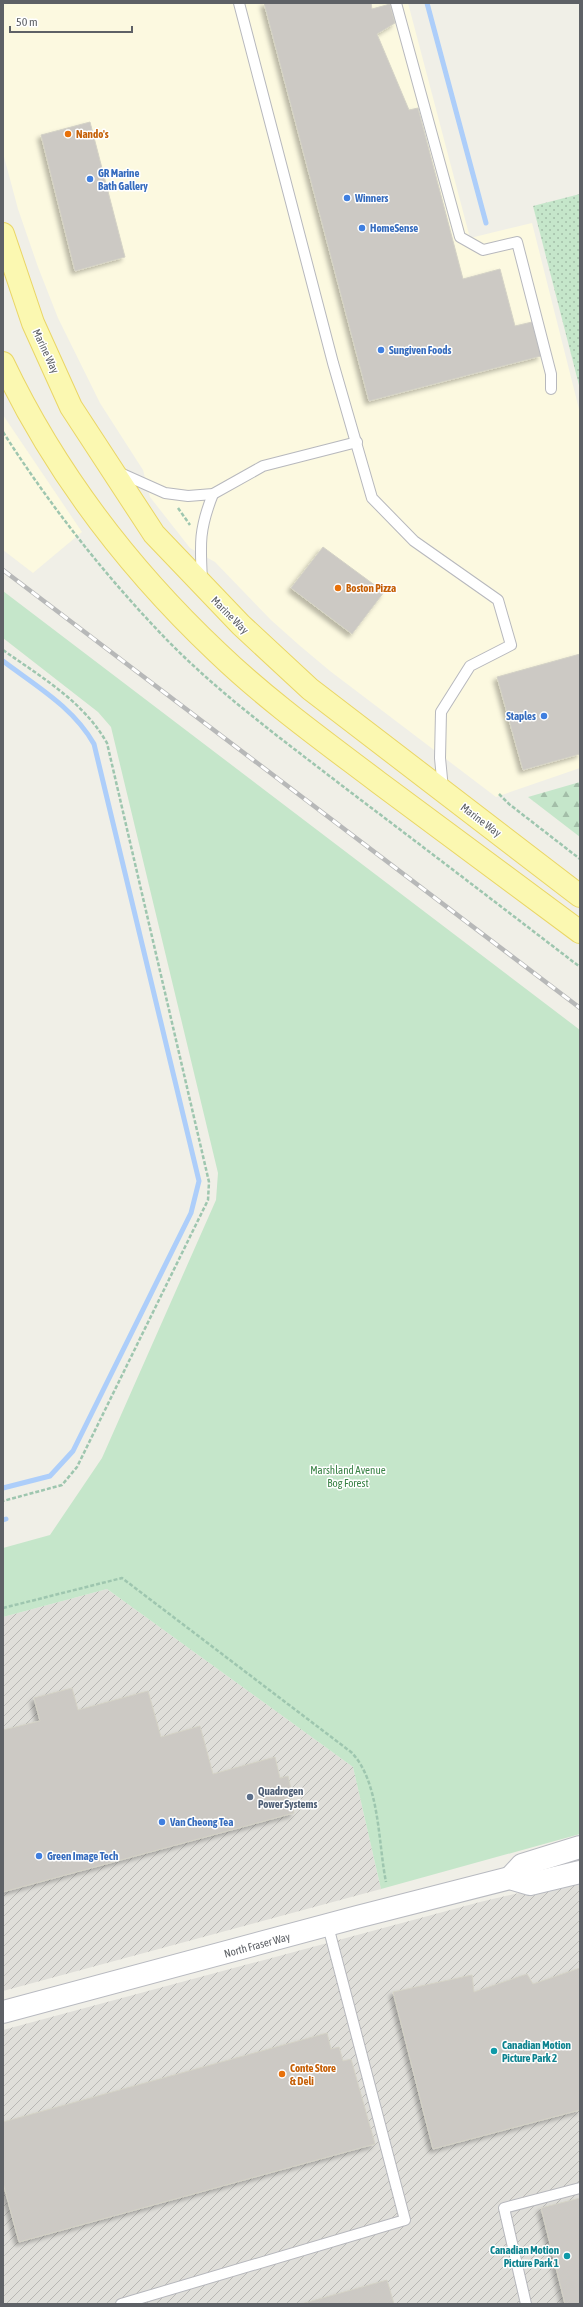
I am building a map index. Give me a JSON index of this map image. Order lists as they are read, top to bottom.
{
  "streets": {
    "main road": ["Marine Way"],
    "street": ["North Fraser Way"]
  },
  "parks": ["Marshland Avenue Bog Forest"],
  "places": [
    "Nando's",
    "GR Marine Bath Gallery",
    "Winners",
    "HomeSense",
    "Sungiven Foods",
    "Boston Pizza",
    "Staples",
    "Quadrogen Power Systems",
    "Van Cheong Tea",
    "Green Image Tech",
    "Canadian Motion Picture Park 2",
    "Conte Store & Deli",
    "Canadian Motion Picture Park 1"
  ],
  "scale_bar": "50 m"
}
